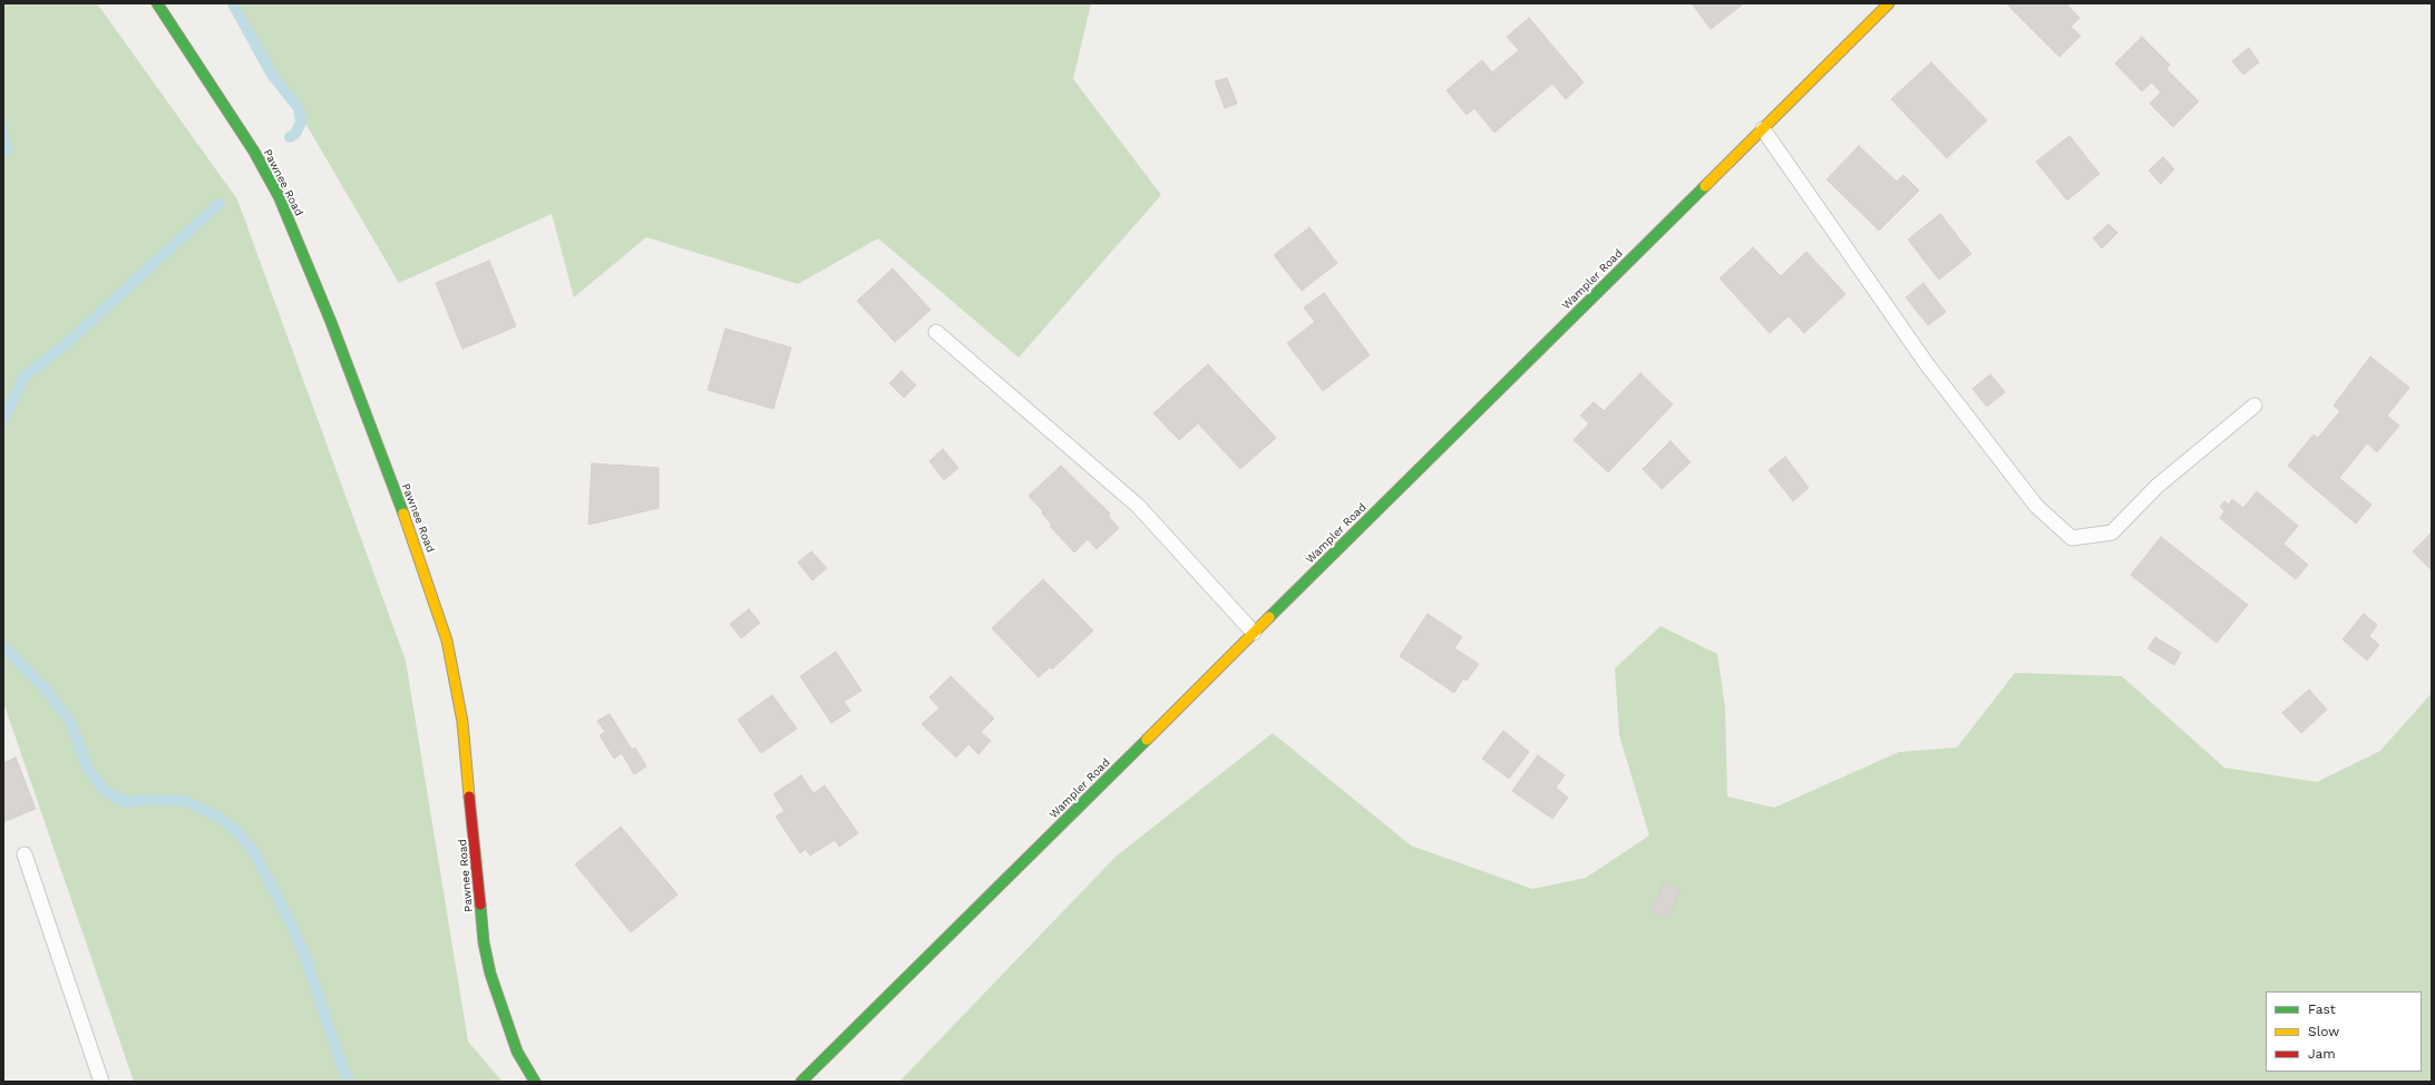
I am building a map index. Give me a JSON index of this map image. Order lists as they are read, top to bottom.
{
  "streets": {
    "street": ["Pawnee Road", "Wampler Road"]
  },
  "legend": ["Fast", "Slow", "Jam"]
}
